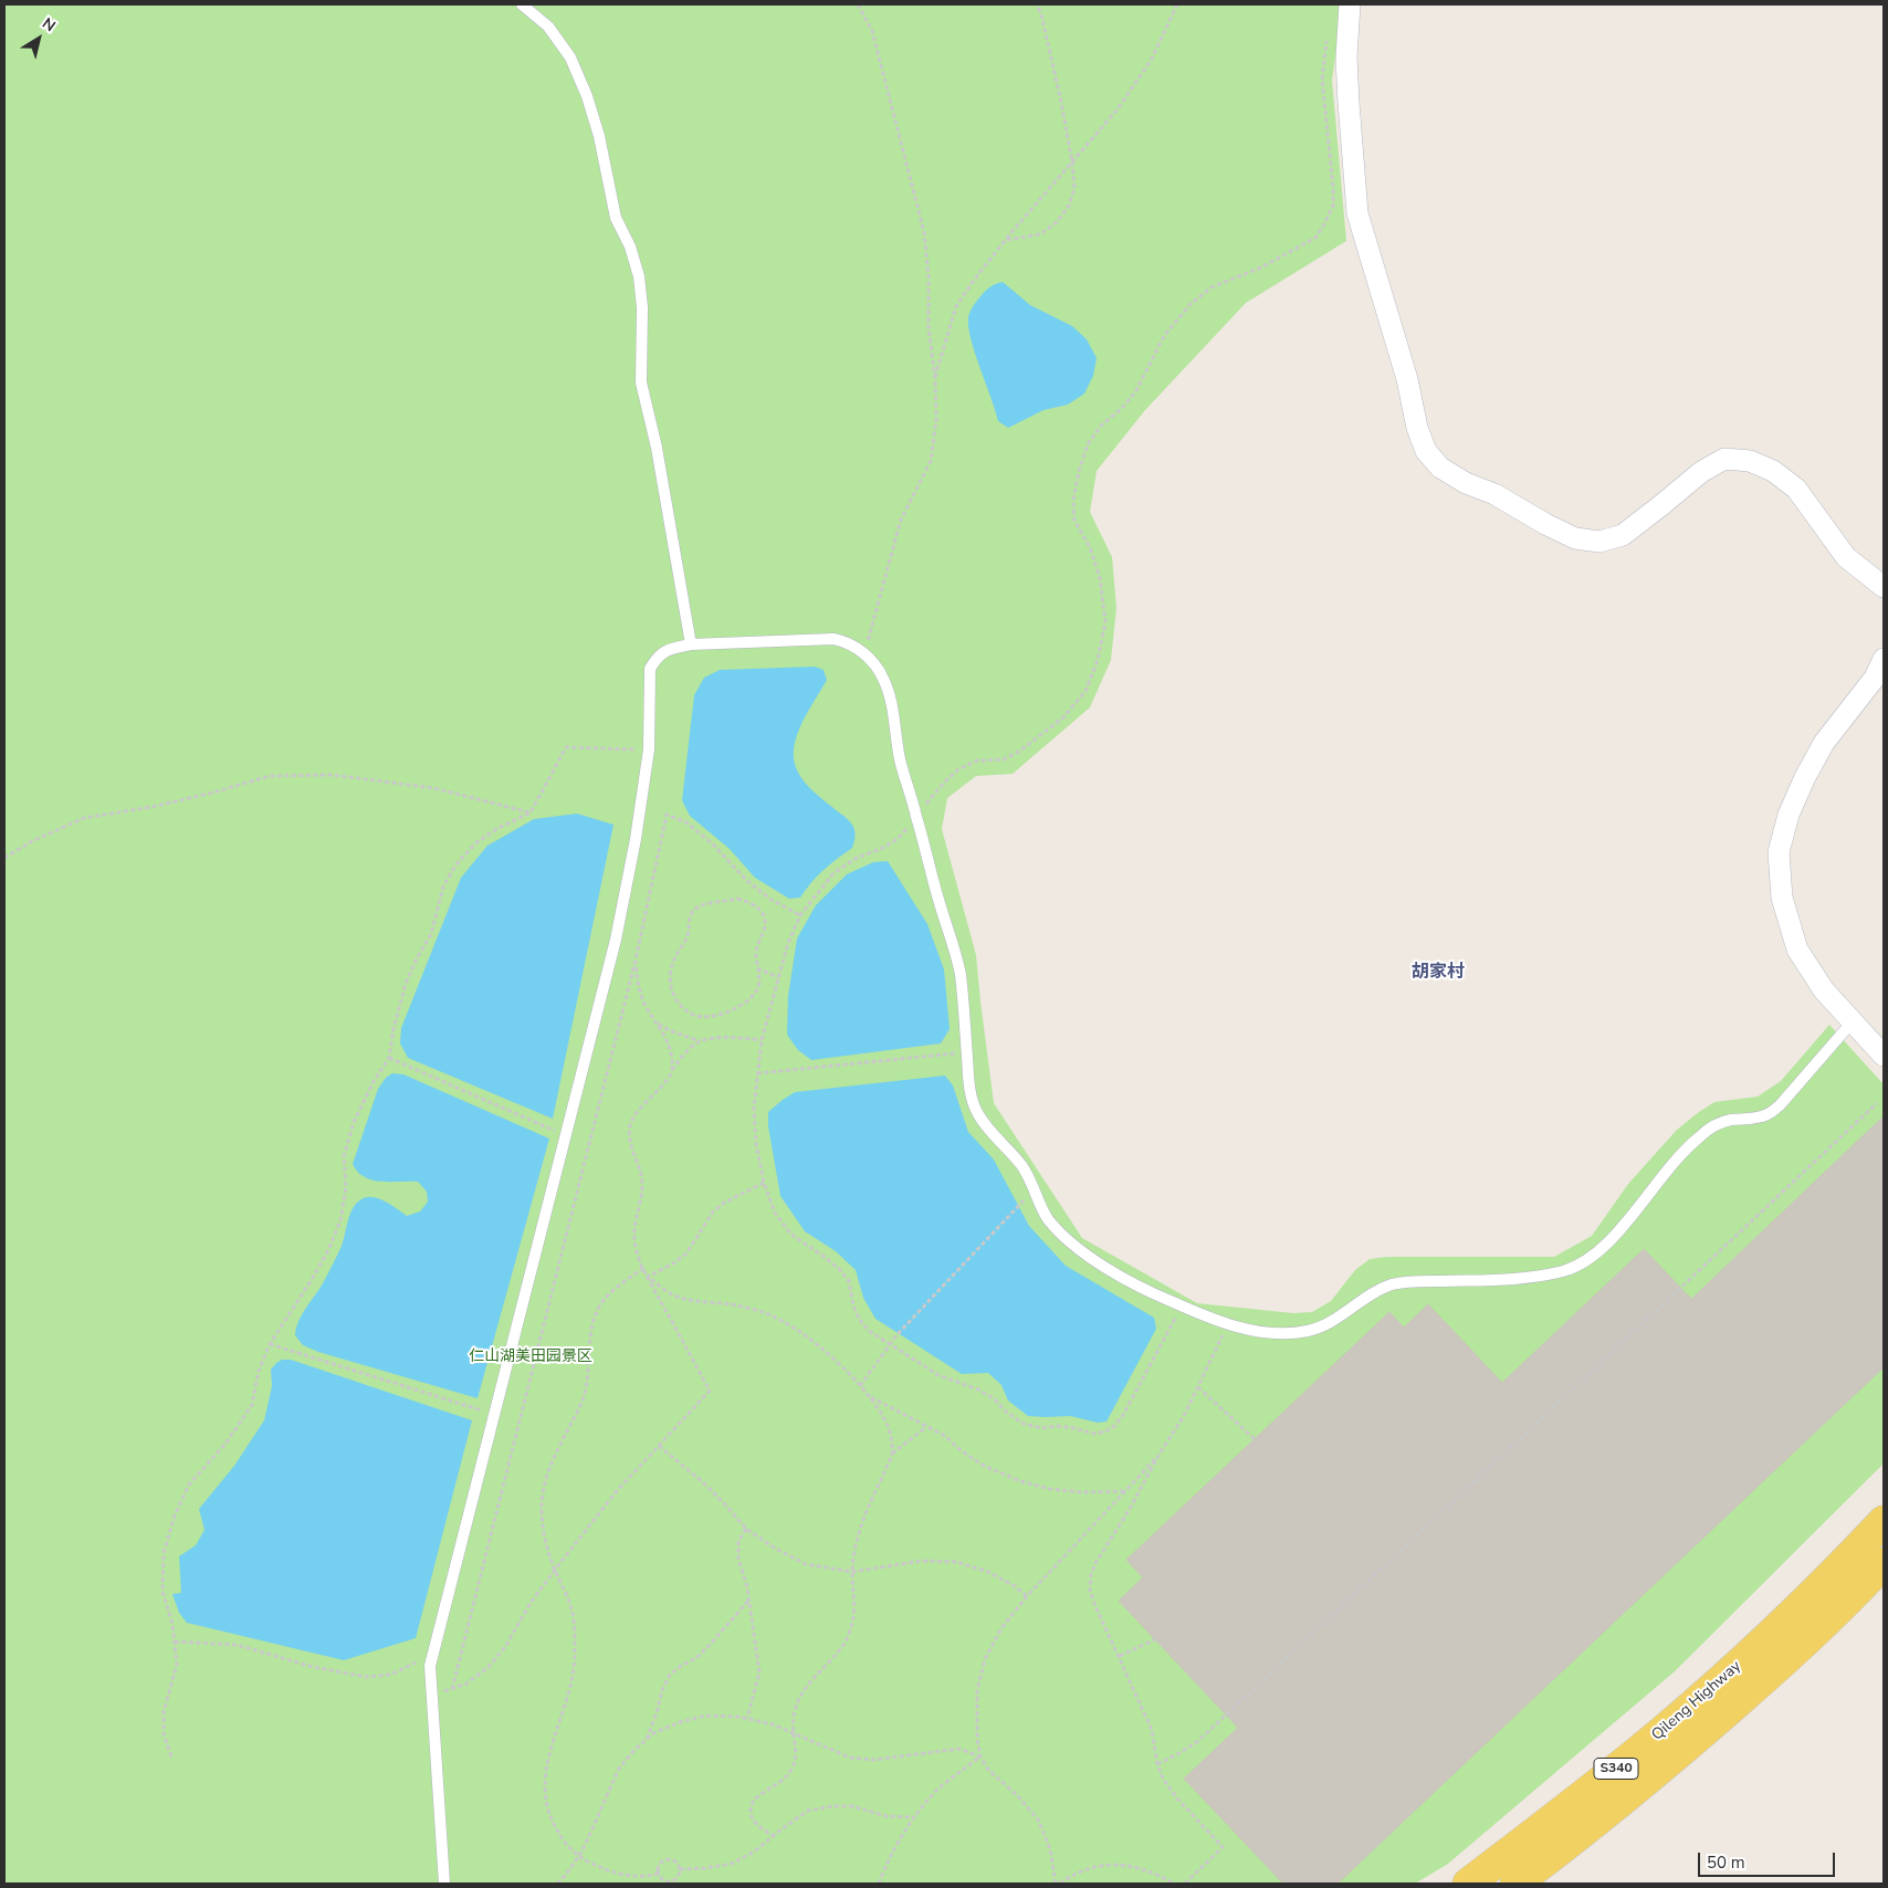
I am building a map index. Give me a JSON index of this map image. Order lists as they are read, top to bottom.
{
  "streets": {
    "main road": ["Qileng Highway", "S340"]
  },
  "districts": ["胡家村"],
  "parks": ["仁山湖美田园景区"],
  "scale_bar": "50 m",
  "north": "top right"
}
